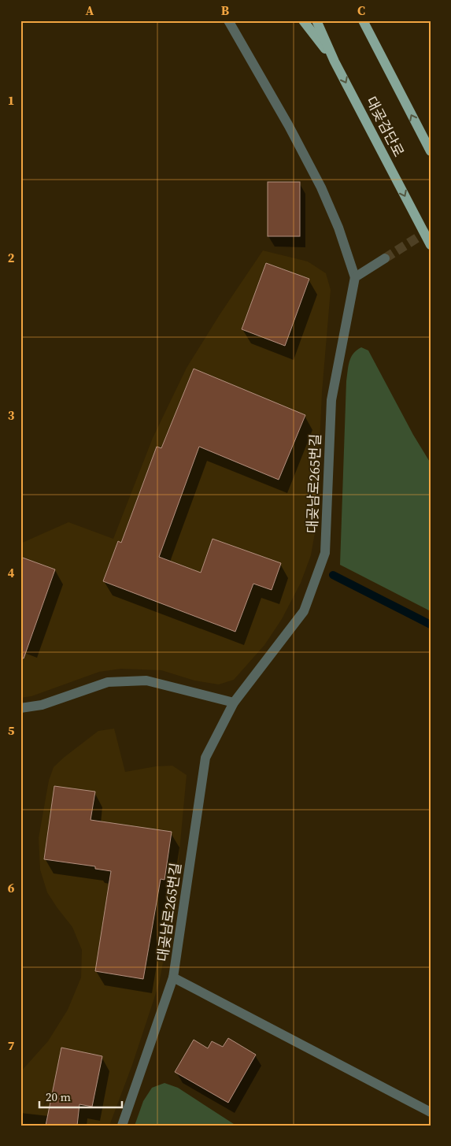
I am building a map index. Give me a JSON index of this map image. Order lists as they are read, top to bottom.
{
  "streets": {
    "main road": ["대곶검단로"],
    "lane": ["대곶남로265번길"]
  },
  "scale_bar": "20 m",
  "grid": {
    "columns": ["A", "B", "C"],
    "rows": [
      "1",
      "2",
      "3",
      "4",
      "5",
      "6",
      "7"
    ]
  }
}
